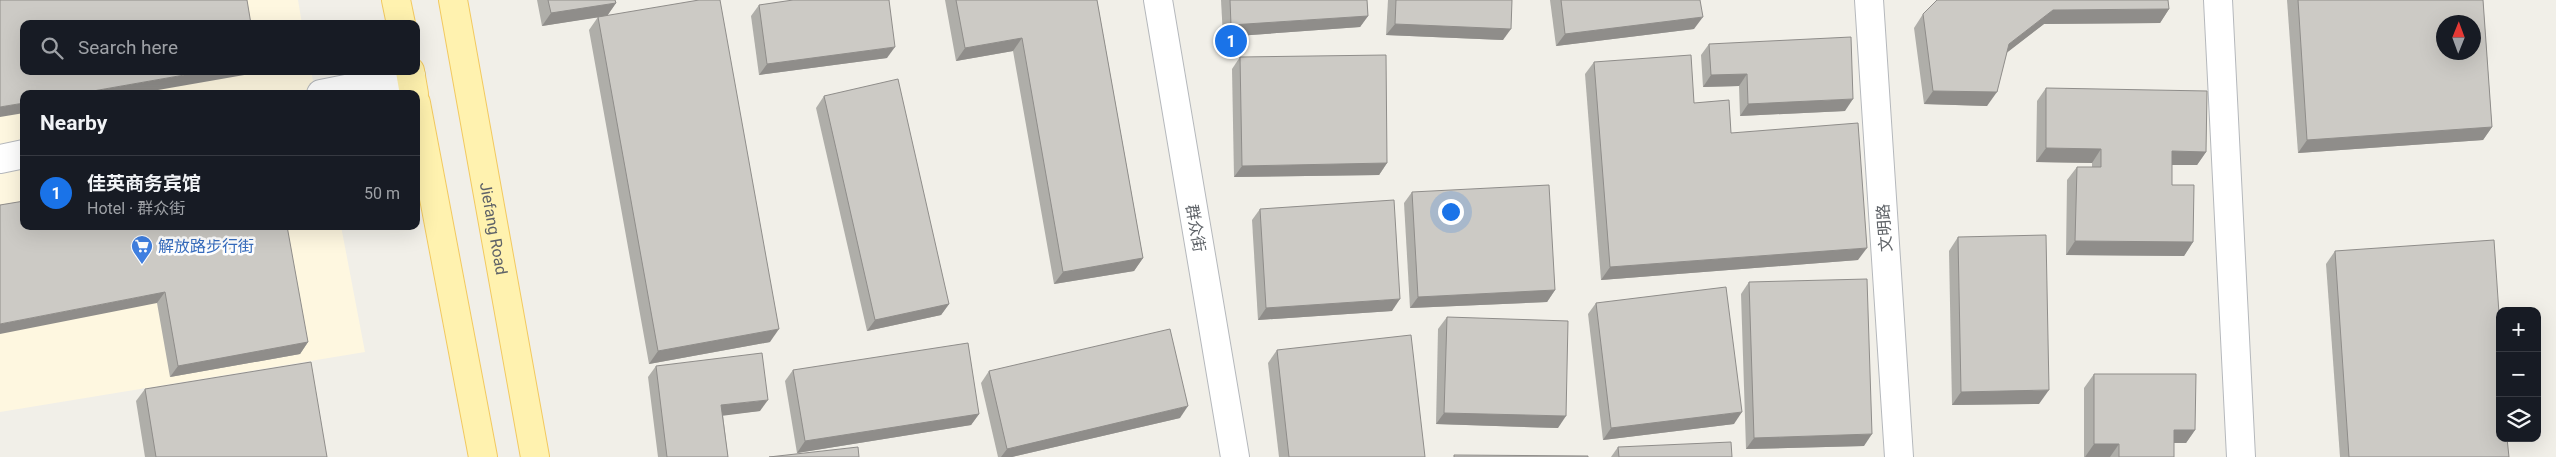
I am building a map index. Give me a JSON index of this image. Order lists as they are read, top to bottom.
{
  "streets": {
    "main road": ["Jiefang Road"],
    "street": ["群众街", "文明路"]
  },
  "places": {
    "supermarket": ["解放路步行街"]
  },
  "north": "top",
  "page": {
    "search": "Search here",
    "pins": "1",
    "heading": "Nearby",
    "list": [
      {
        "mark": "1",
        "name": "佳英商务宾馆",
        "note": "Hotel · 群众街",
        "value": "50 m"
      }
    ],
    "map_buttons": ["+", "−"]
  }
}
